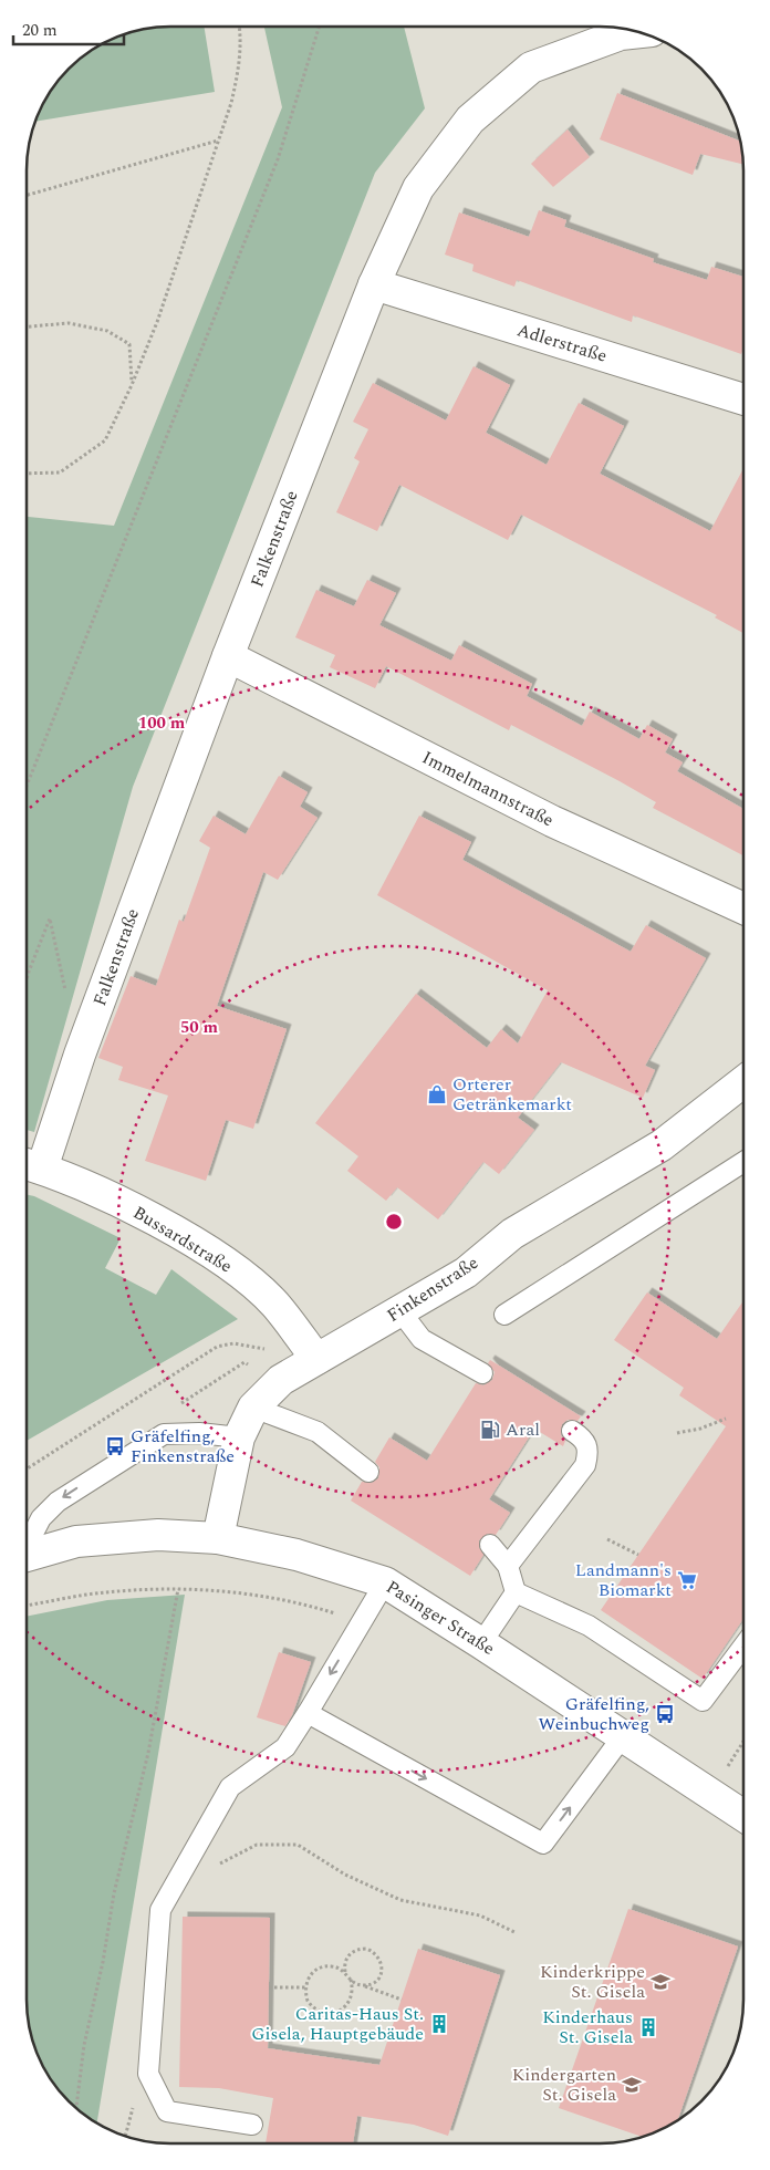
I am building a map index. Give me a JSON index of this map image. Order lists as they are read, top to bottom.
{
  "streets": {
    "street": [
      "Adlerstraße",
      "Falkenstraße",
      "Immelmannstraße",
      "Bussardstraße",
      "Finkenstraße",
      "Pasinger Straße"
    ]
  },
  "crossings": [
    ["Adlerstraße", "Falkenstraße"],
    ["Falkenstraße", "Immelmannstraße"],
    ["Falkenstraße", "Bussardstraße"],
    ["Bussardstraße", "Finkenstraße"],
    ["Finkenstraße", "Pasinger Straße"]
  ],
  "places": {
    "shop": ["Orterer Getränkemarkt"],
    "fuel station": ["Aral"],
    "bus stop": ["Gräfelfing, Finkenstraße", "Gräfelfing, Weinbuchweg"],
    "supermarket": ["Landmann's Biomarkt"],
    "school or university": ["Kinderkrippe St. Gisela", "Kindergarten St. Gisela"],
    "building": ["Caritas-Haus St. Gisela, Hauptgebäude", "Kinderhaus St. Gisela"]
  },
  "scale_bar": "20 m",
  "rings": ["100 m", "50 m"]
}
